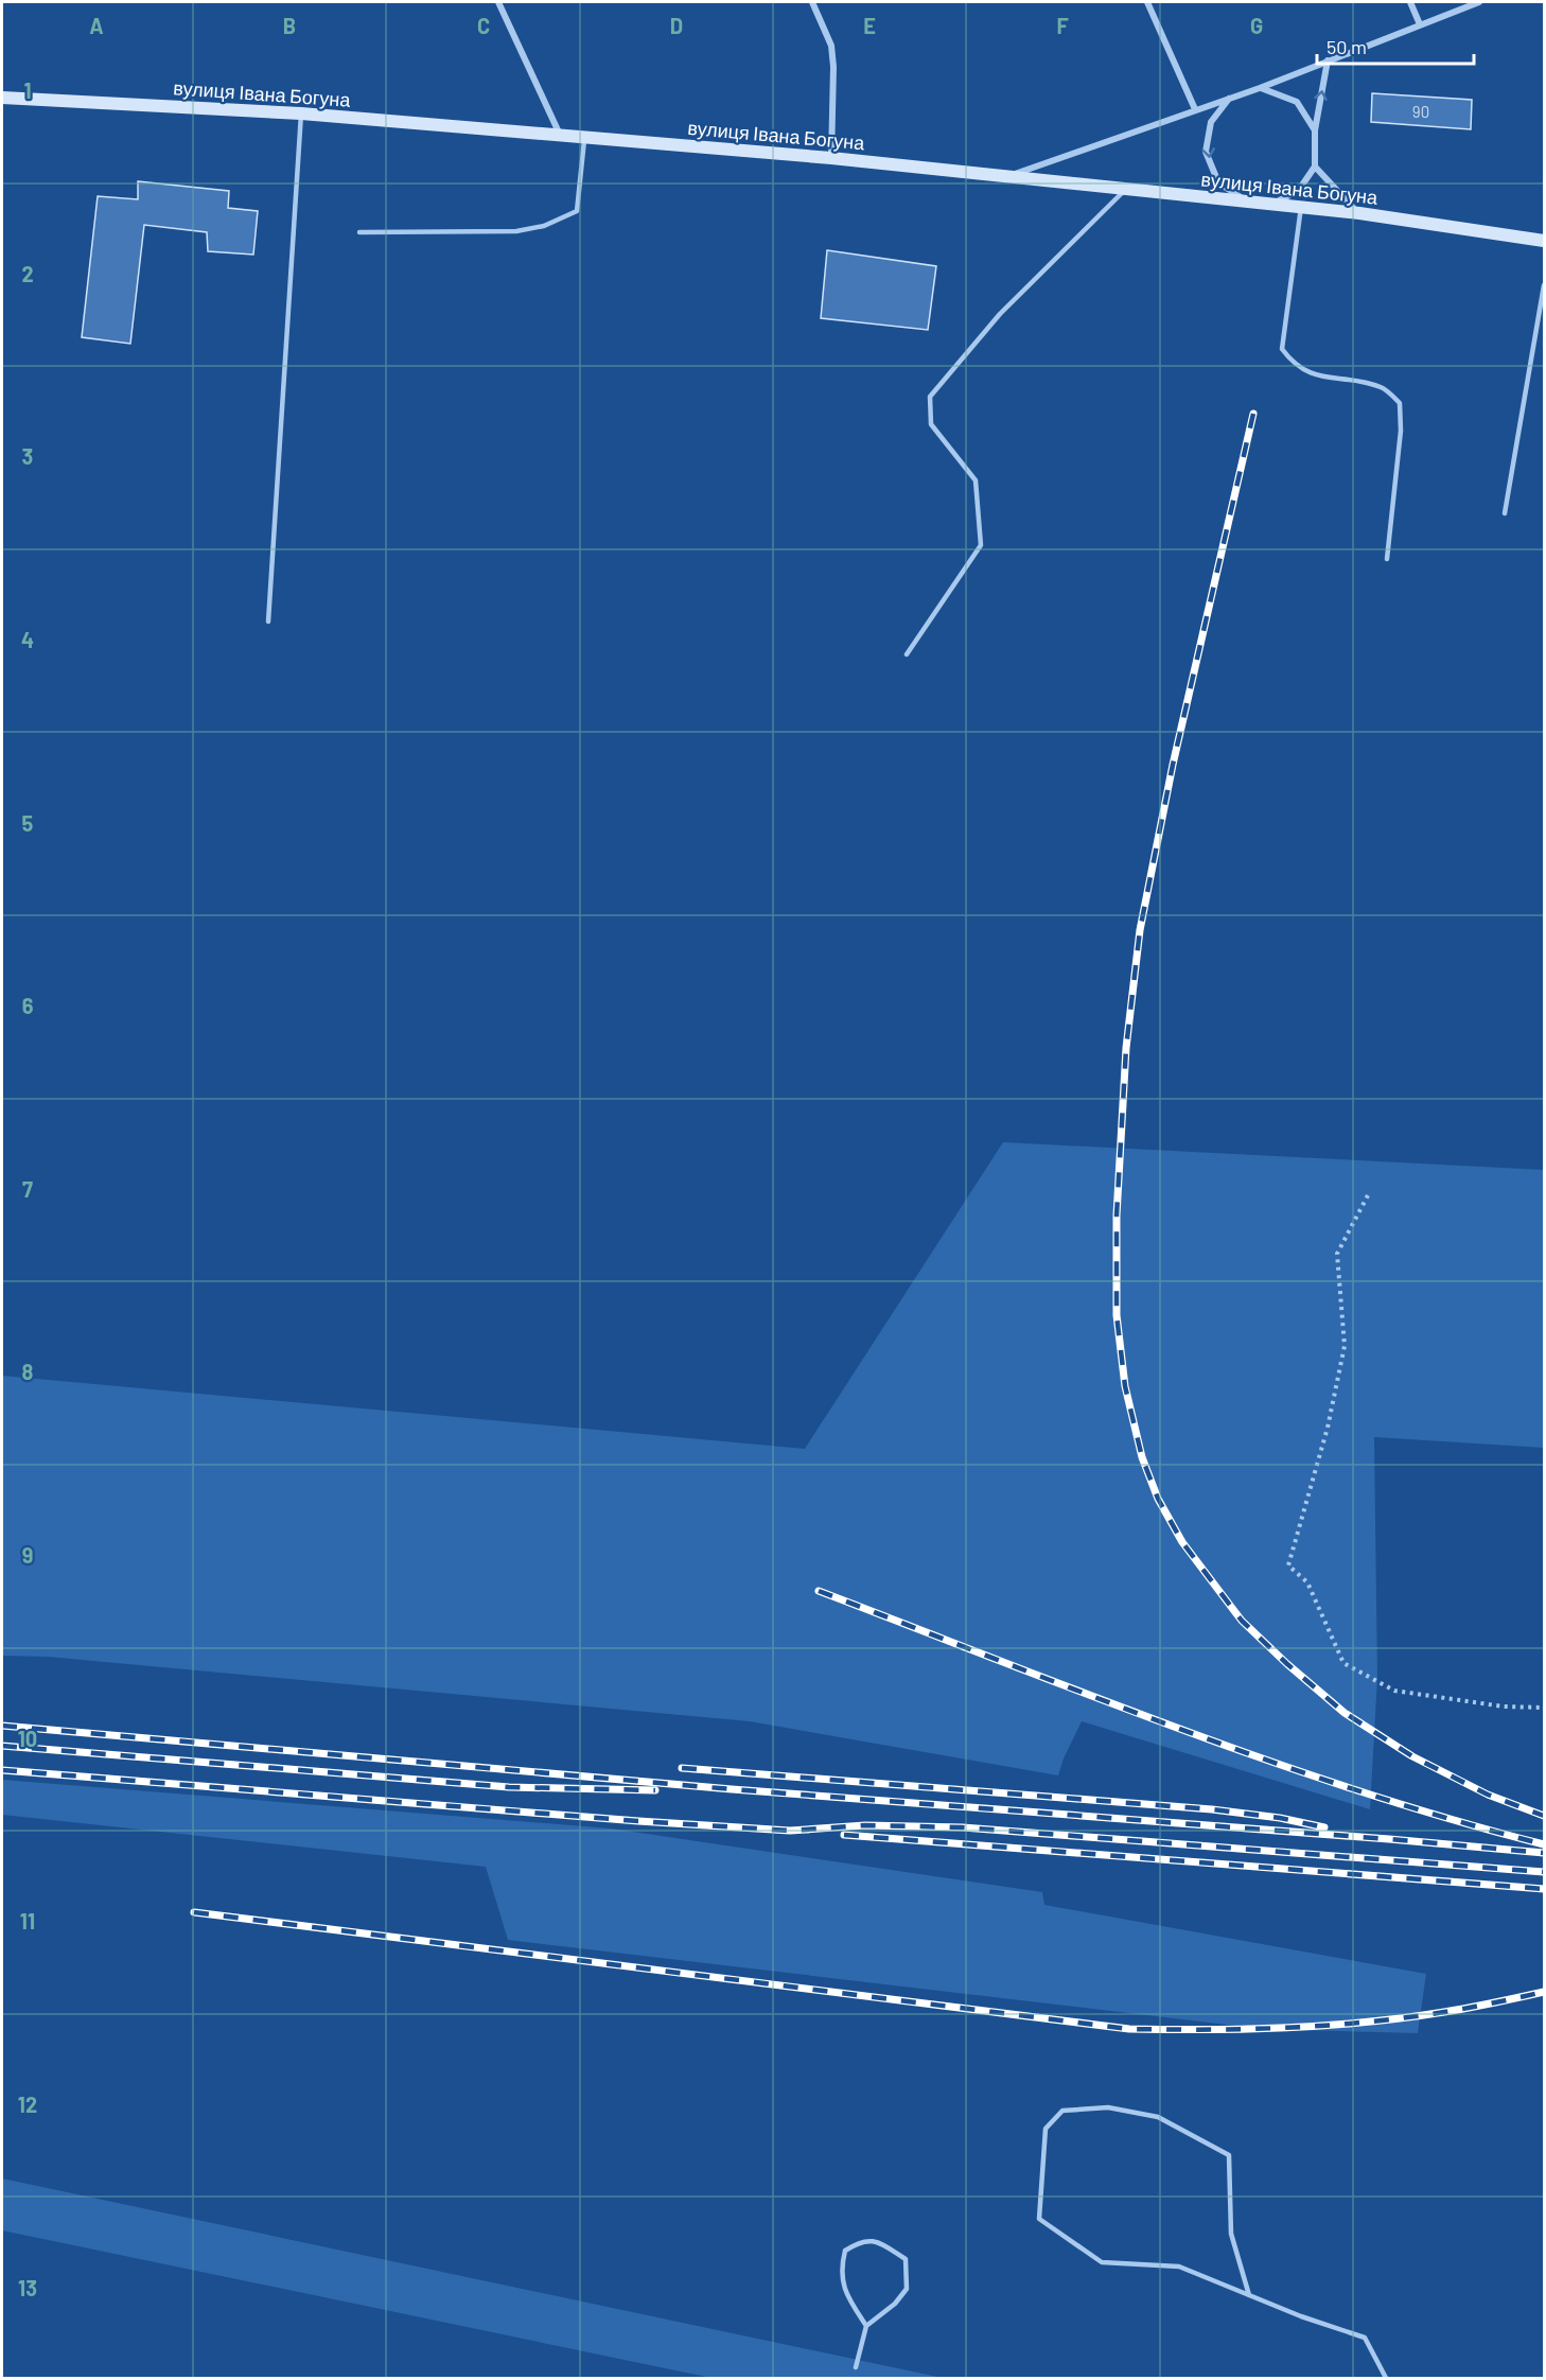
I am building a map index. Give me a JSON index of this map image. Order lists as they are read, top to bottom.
{
  "streets": {
    "street": ["вулиця Івана Богуна"]
  },
  "house_numbers": ["90"],
  "scale_bar": "50 m",
  "grid": {
    "columns": [
      "A",
      "B",
      "C",
      "D",
      "E",
      "F",
      "G"
    ],
    "rows": [
      "1",
      "2",
      "3",
      "4",
      "5",
      "6",
      "7",
      "8",
      "9",
      "10",
      "11",
      "12",
      "13"
    ]
  }
}
